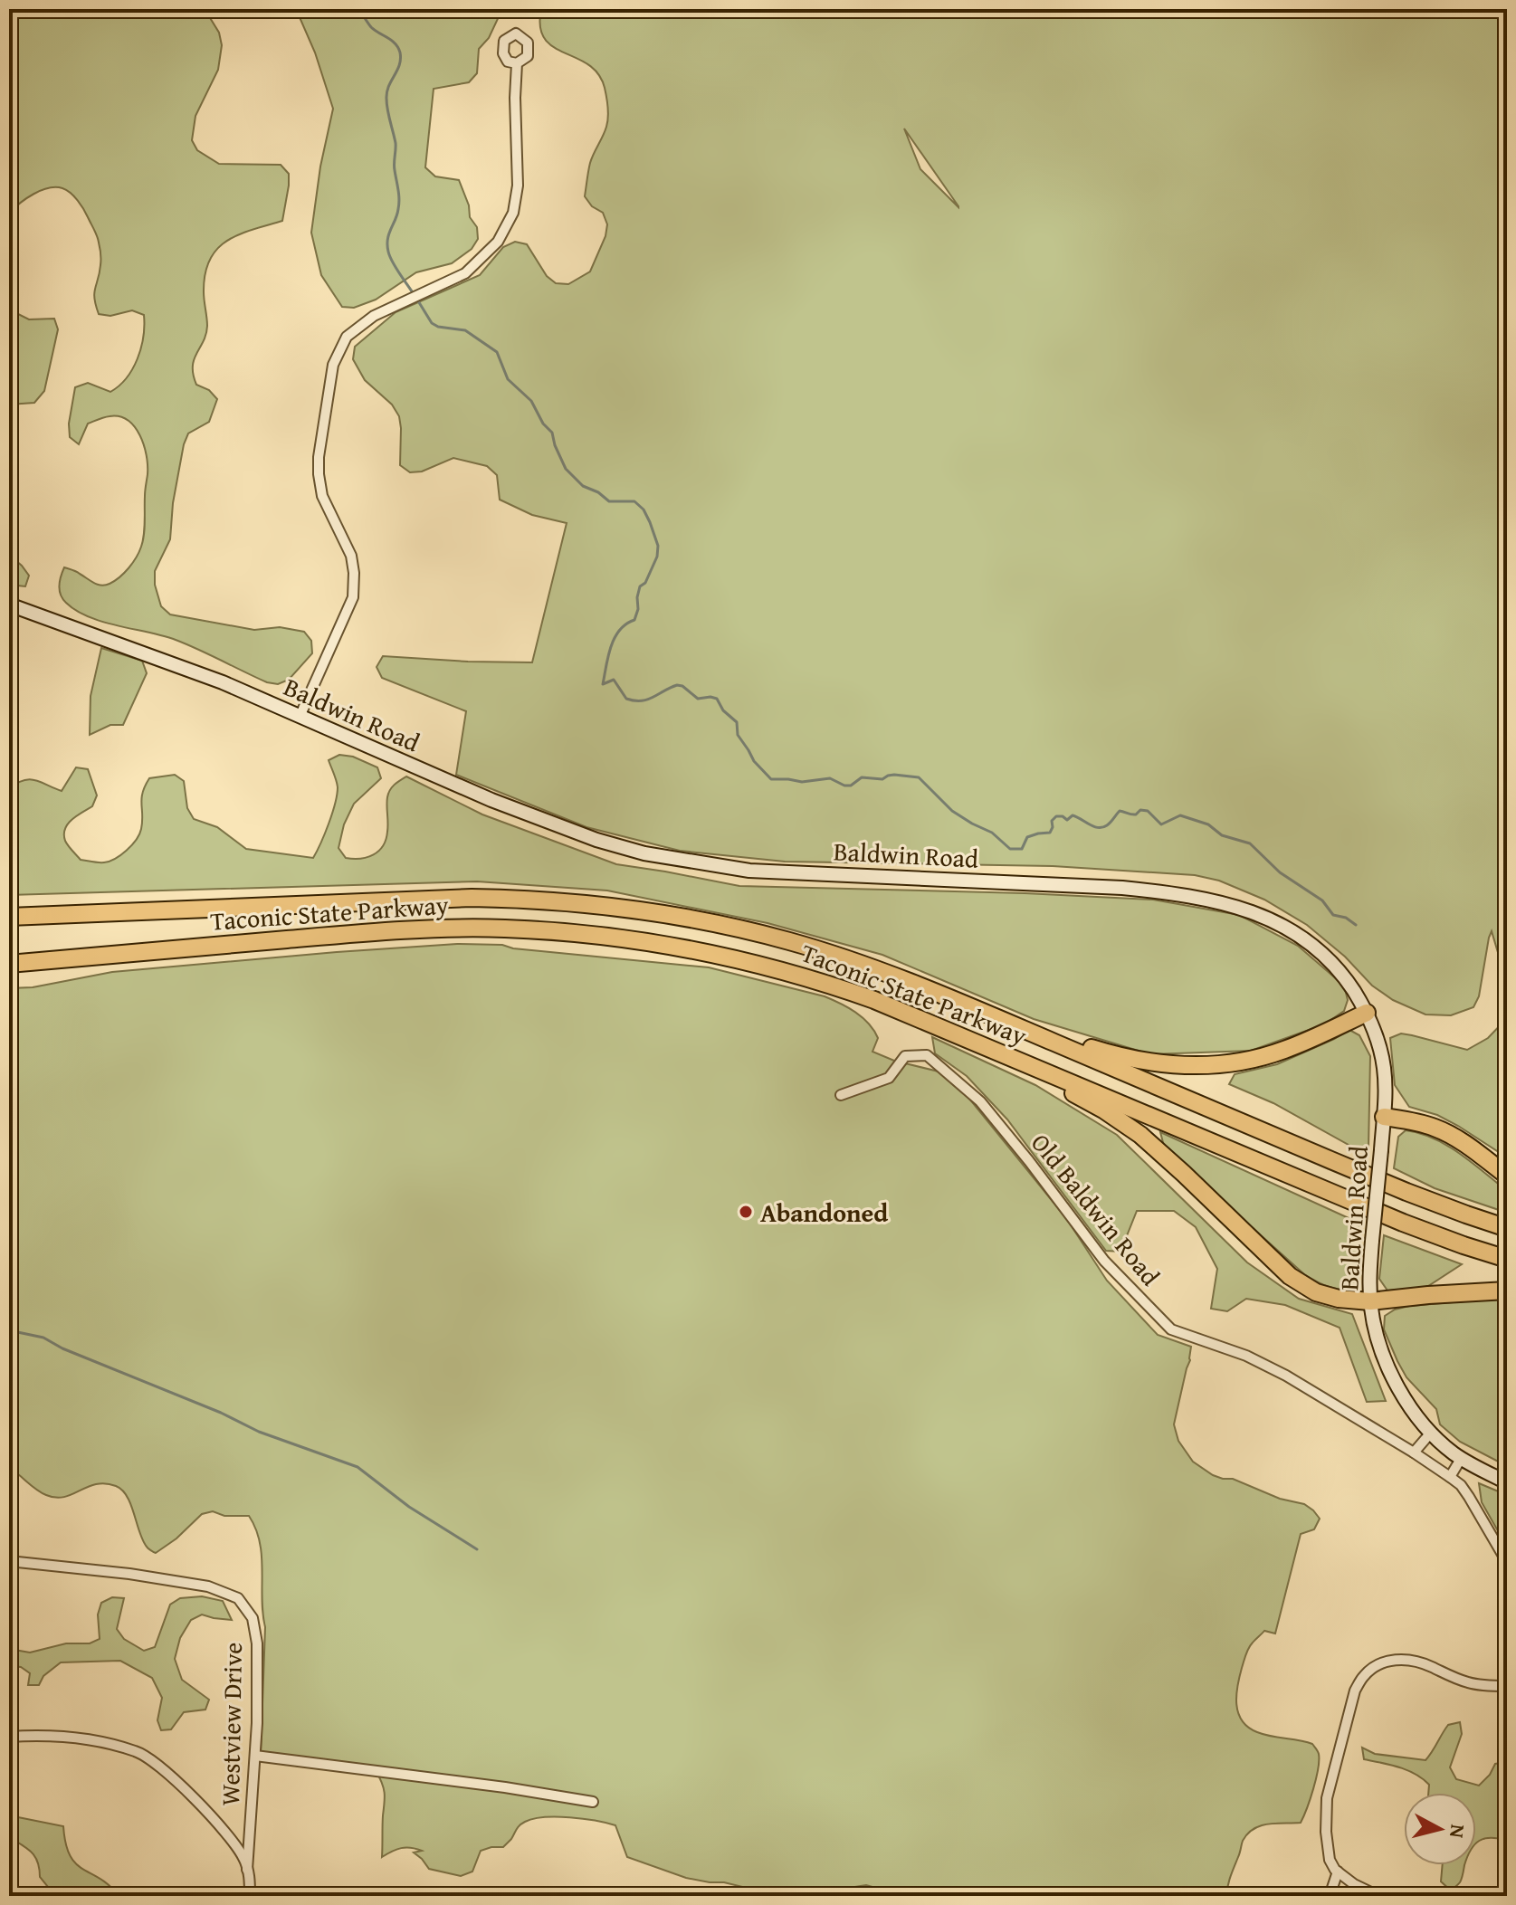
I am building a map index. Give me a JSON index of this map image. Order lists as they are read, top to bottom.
{
  "streets": {
    "highway": ["Taconic State Parkway"],
    "street": ["Baldwin Road", "Old Baldwin Road", "Westview Drive"]
  },
  "places": ["Abandoned"],
  "north": "right"
}
